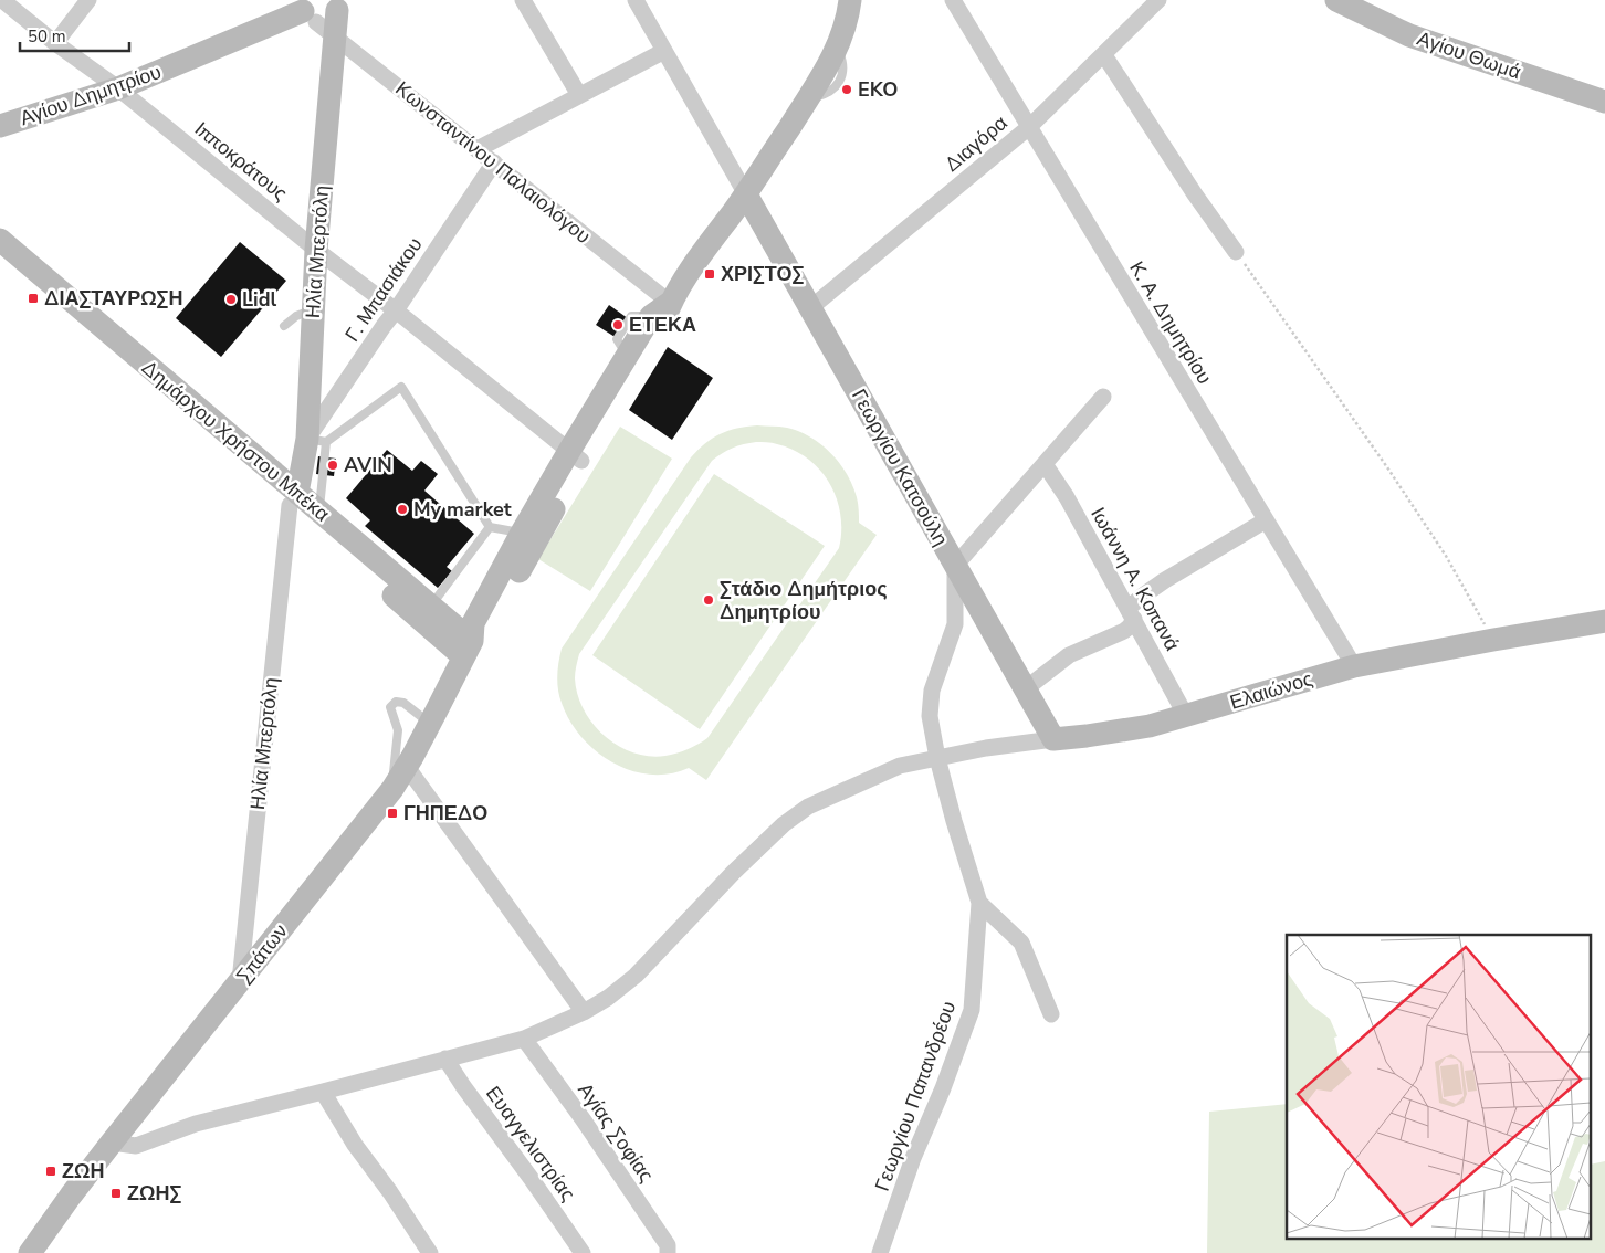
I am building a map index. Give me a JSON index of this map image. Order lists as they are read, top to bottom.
{
  "streets": {
    "main road": [
      "Αγίου Θωμά",
      "Αγίου Δημητρίου",
      "Ηλία Μπερτόλη",
      "Δημάρχου Χρήστου Μπέκα",
      "Γεωργίου Κατσούλη",
      "Ελαιώνος",
      "Σπάτων"
    ],
    "street": [
      "Διαγόρα",
      "Ιπποκράτους",
      "Κωνσταντίνου Παλαιολόγου",
      "Γ. Μπασιάκου",
      "Κ. Α. Δημητρίου",
      "Ιωάννη Α. Κοπανά",
      "Γεωργίου Παπανδρέου",
      "Αγίας Σοφίας",
      "Ευαγγελιστρίας"
    ]
  },
  "crossings": [
    ["Αγίου Δημητρίου", "Ιπποκράτους"],
    ["Αγίου Δημητρίου", "Κωνσταντίνου Παλαιολόγου"],
    ["Αγίου Δημητρίου", "Ηλία Μπερτόλη"],
    ["Διαγόρα", "Κ. Α. Δημητρίου"],
    ["Διαγόρα", "Γεωργίου Κατσούλη"],
    ["Ιπποκράτους", "Ηλία Μπερτόλη"],
    ["Ιπποκράτους", "Γ. Μπασιάκου"],
    ["Κωνσταντίνου Παλαιολόγου", "Ηλία Μπερτόλη"],
    ["Κωνσταντίνου Παλαιολόγου", "Γ. Μπασιάκου"],
    ["Ηλία Μπερτόλη", "Γ. Μπασιάκου"],
    ["Ηλία Μπερτόλη", "Δημάρχου Χρήστου Μπέκα"],
    ["Ηλία Μπερτόλη", "Σπάτων"],
    ["Κ. Α. Δημητρίου", "Ελαιώνος"],
    ["Δημάρχου Χρήστου Μπέκα", "Σπάτων"],
    ["Γεωργίου Κατσούλη", "Ελαιώνος"],
    ["Γεωργίου Κατσούλη", "Γεωργίου Παπανδρέου"],
    ["Ιωάννη Α. Κοπανά", "Ελαιώνος"],
    ["Ελαιώνος", "Σπάτων"],
    ["Ελαιώνος", "Γεωργίου Παπανδρέου"],
    ["Ελαιώνος", "Αγίας Σοφίας"],
    ["Ελαιώνος", "Ευαγγελιστρίας"]
  ],
  "places": {
    "other": [
      "EKO",
      "Lidl",
      "ΕΤΕΚΑ",
      "AVIN",
      "My market",
      "Στάδιο Δημήτριος Δημητρίου"
    ],
    "transit": [
      "ΧΡΙΣΤΟΣ",
      "ΔΙΑΣΤΑΥΡΩΣΗ",
      "ΓΗΠΕΔΟ",
      "ΖΩΗ",
      "ΖΩΗΣ"
    ]
  },
  "scale_bar": "50 m"
}
